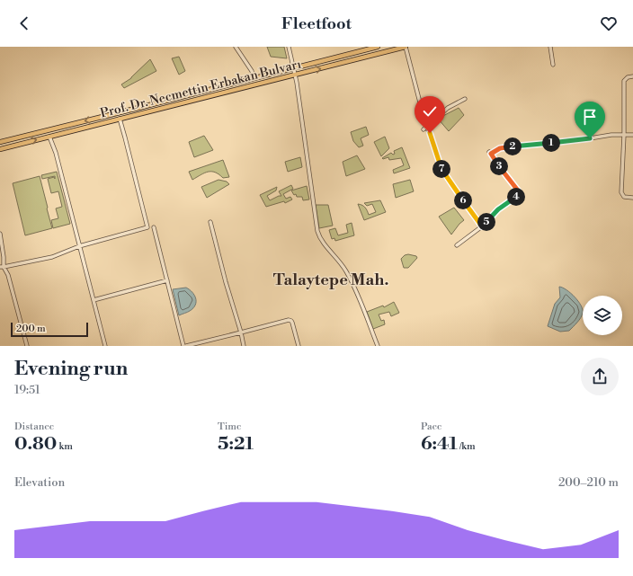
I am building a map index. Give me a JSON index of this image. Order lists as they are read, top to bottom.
{
  "streets": {
    "main road": ["Prof. Dr. Necmettin Erbakan Bulvarı"]
  },
  "districts": ["Talaytepe Mah."],
  "scale_bar": "200 m",
  "page": {
    "header": "Fleetfoot",
    "pins": [
      "1",
      "2",
      "3",
      "7",
      "4",
      "6",
      "5"
    ],
    "scale": "200 m",
    "heading": ["Evening run", "19:51"],
    "stats": [
      ["Distance", "0.80 km"],
      ["Time", "5:21"],
      ["Pace", "6:41 /km"]
    ],
    "chart": ["Elevation", "200–210 m"]
  }
}
